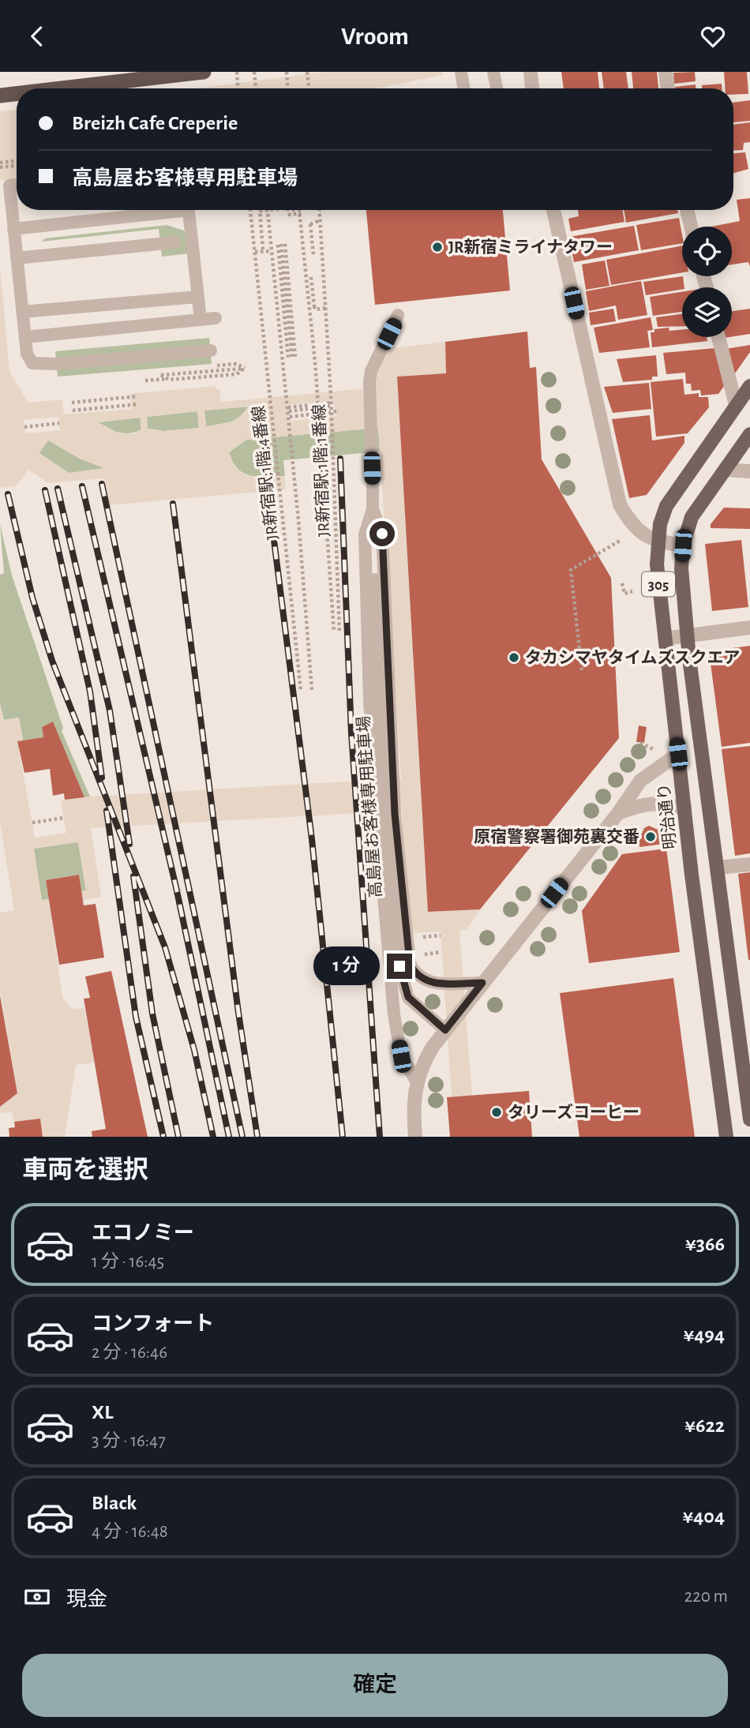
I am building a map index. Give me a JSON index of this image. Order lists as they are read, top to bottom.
{
  "streets": {
    "main road": ["305", "明治通り"],
    "lane": ["高島屋お客様専用駐車場"],
    "path": ["JR新宿駅;1階;1番線", "JR新宿駅;1階;4番線"]
  },
  "places": [
    "JR新宿ミライナタワー",
    "タカシマヤタイムズスクエア",
    "原宿警察署御苑裏交番",
    "タリーズコーヒー"
  ],
  "page": {
    "header": "Vroom",
    "banner": ["Breizh Cafe Creperie", "高島屋お客様専用駐車場"],
    "bubble": "1 分",
    "heading": "車両を選択",
    "list": [
      {
        "name": "エコノミー",
        "note": "1 分 · 16:45",
        "value": "¥366"
      },
      {
        "name": "コンフォート",
        "note": "2 分 · 16:46",
        "value": "¥494"
      },
      {
        "name": "XL",
        "note": "3 分 · 16:47",
        "value": "¥622"
      },
      {
        "name": "Black",
        "note": "4 分 · 16:48",
        "value": "¥404"
      }
    ],
    "pay": ["現金", "220 m"],
    "buttons": "確定"
  }
}
